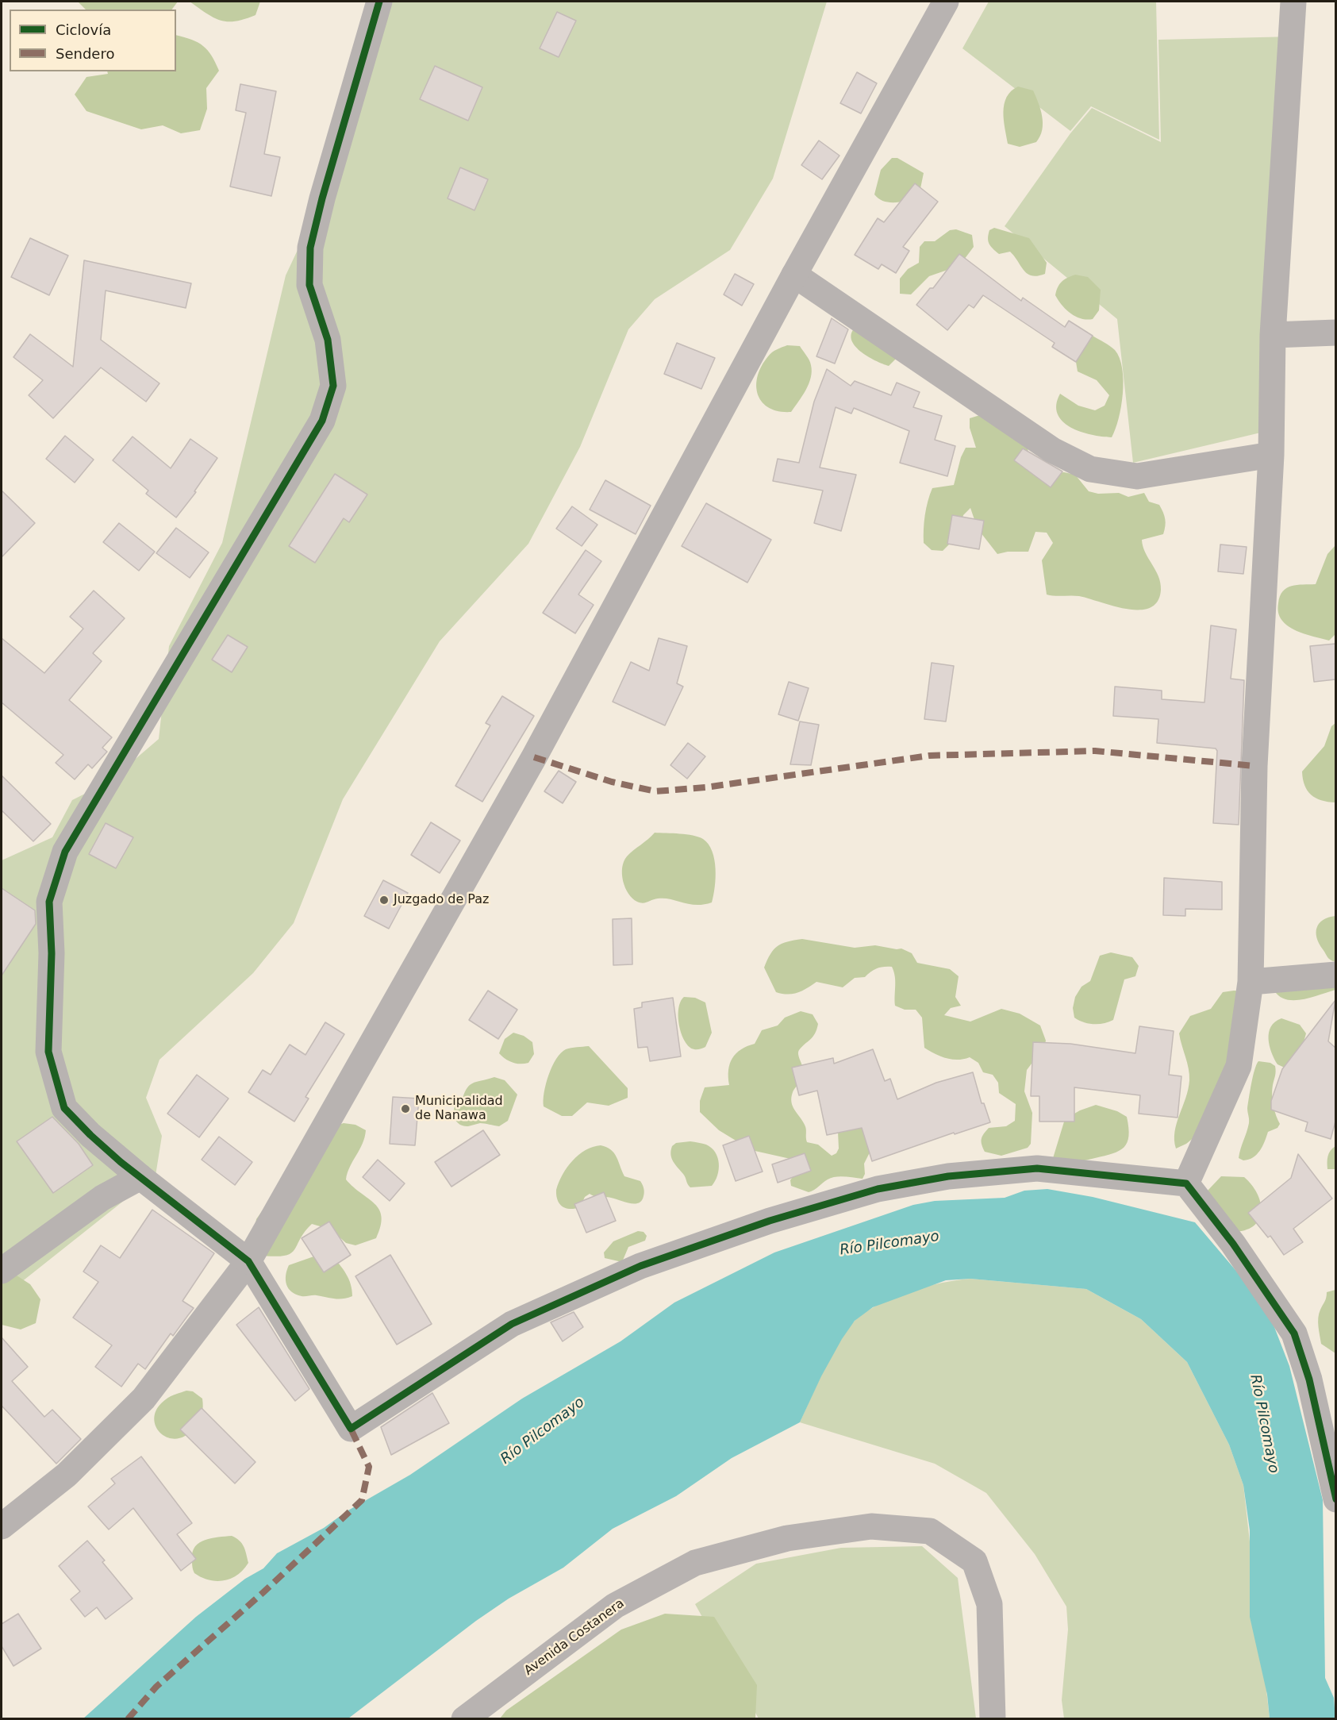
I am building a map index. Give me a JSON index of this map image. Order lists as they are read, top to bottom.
{
  "streets": {
    "street": ["Avenida Costanera"]
  },
  "water": ["Río Pilcomayo"],
  "places": ["Juzgado de Paz", "Municipalidad de Nanawa"],
  "legend": ["Ciclovía", "Sendero"]
}
